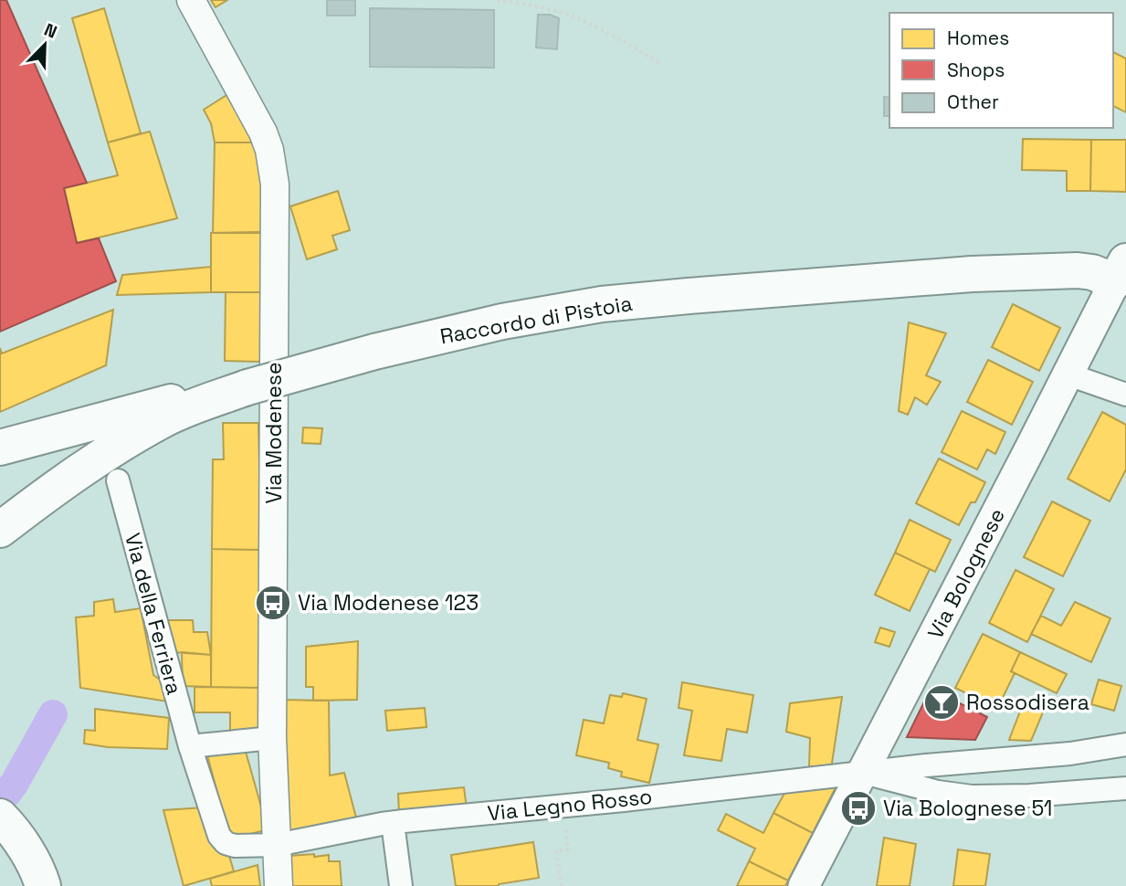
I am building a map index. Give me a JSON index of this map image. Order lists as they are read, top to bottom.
{
  "streets": {
    "main road": ["Raccordo di Pistoia", "Via Bolognese"],
    "street": ["Via Modenese", "Via della Ferriera", "Via Legno Rosso"]
  },
  "crossings": [
    ["Raccordo di Pistoia", "Via Bolognese"],
    ["Via Modenese", "Via della Ferriera"],
    ["Via Modenese", "Via Legno Rosso"],
    ["Via Bolognese", "Via Legno Rosso"],
    ["Via della Ferriera", "Via Legno Rosso"]
  ],
  "places": {
    "bus stop": ["Via Modenese 123", "Via Bolognese 51"],
    "bar": ["Rossodisera"]
  },
  "legend": ["Homes", "Shops", "Other"],
  "north": "top right"
}
